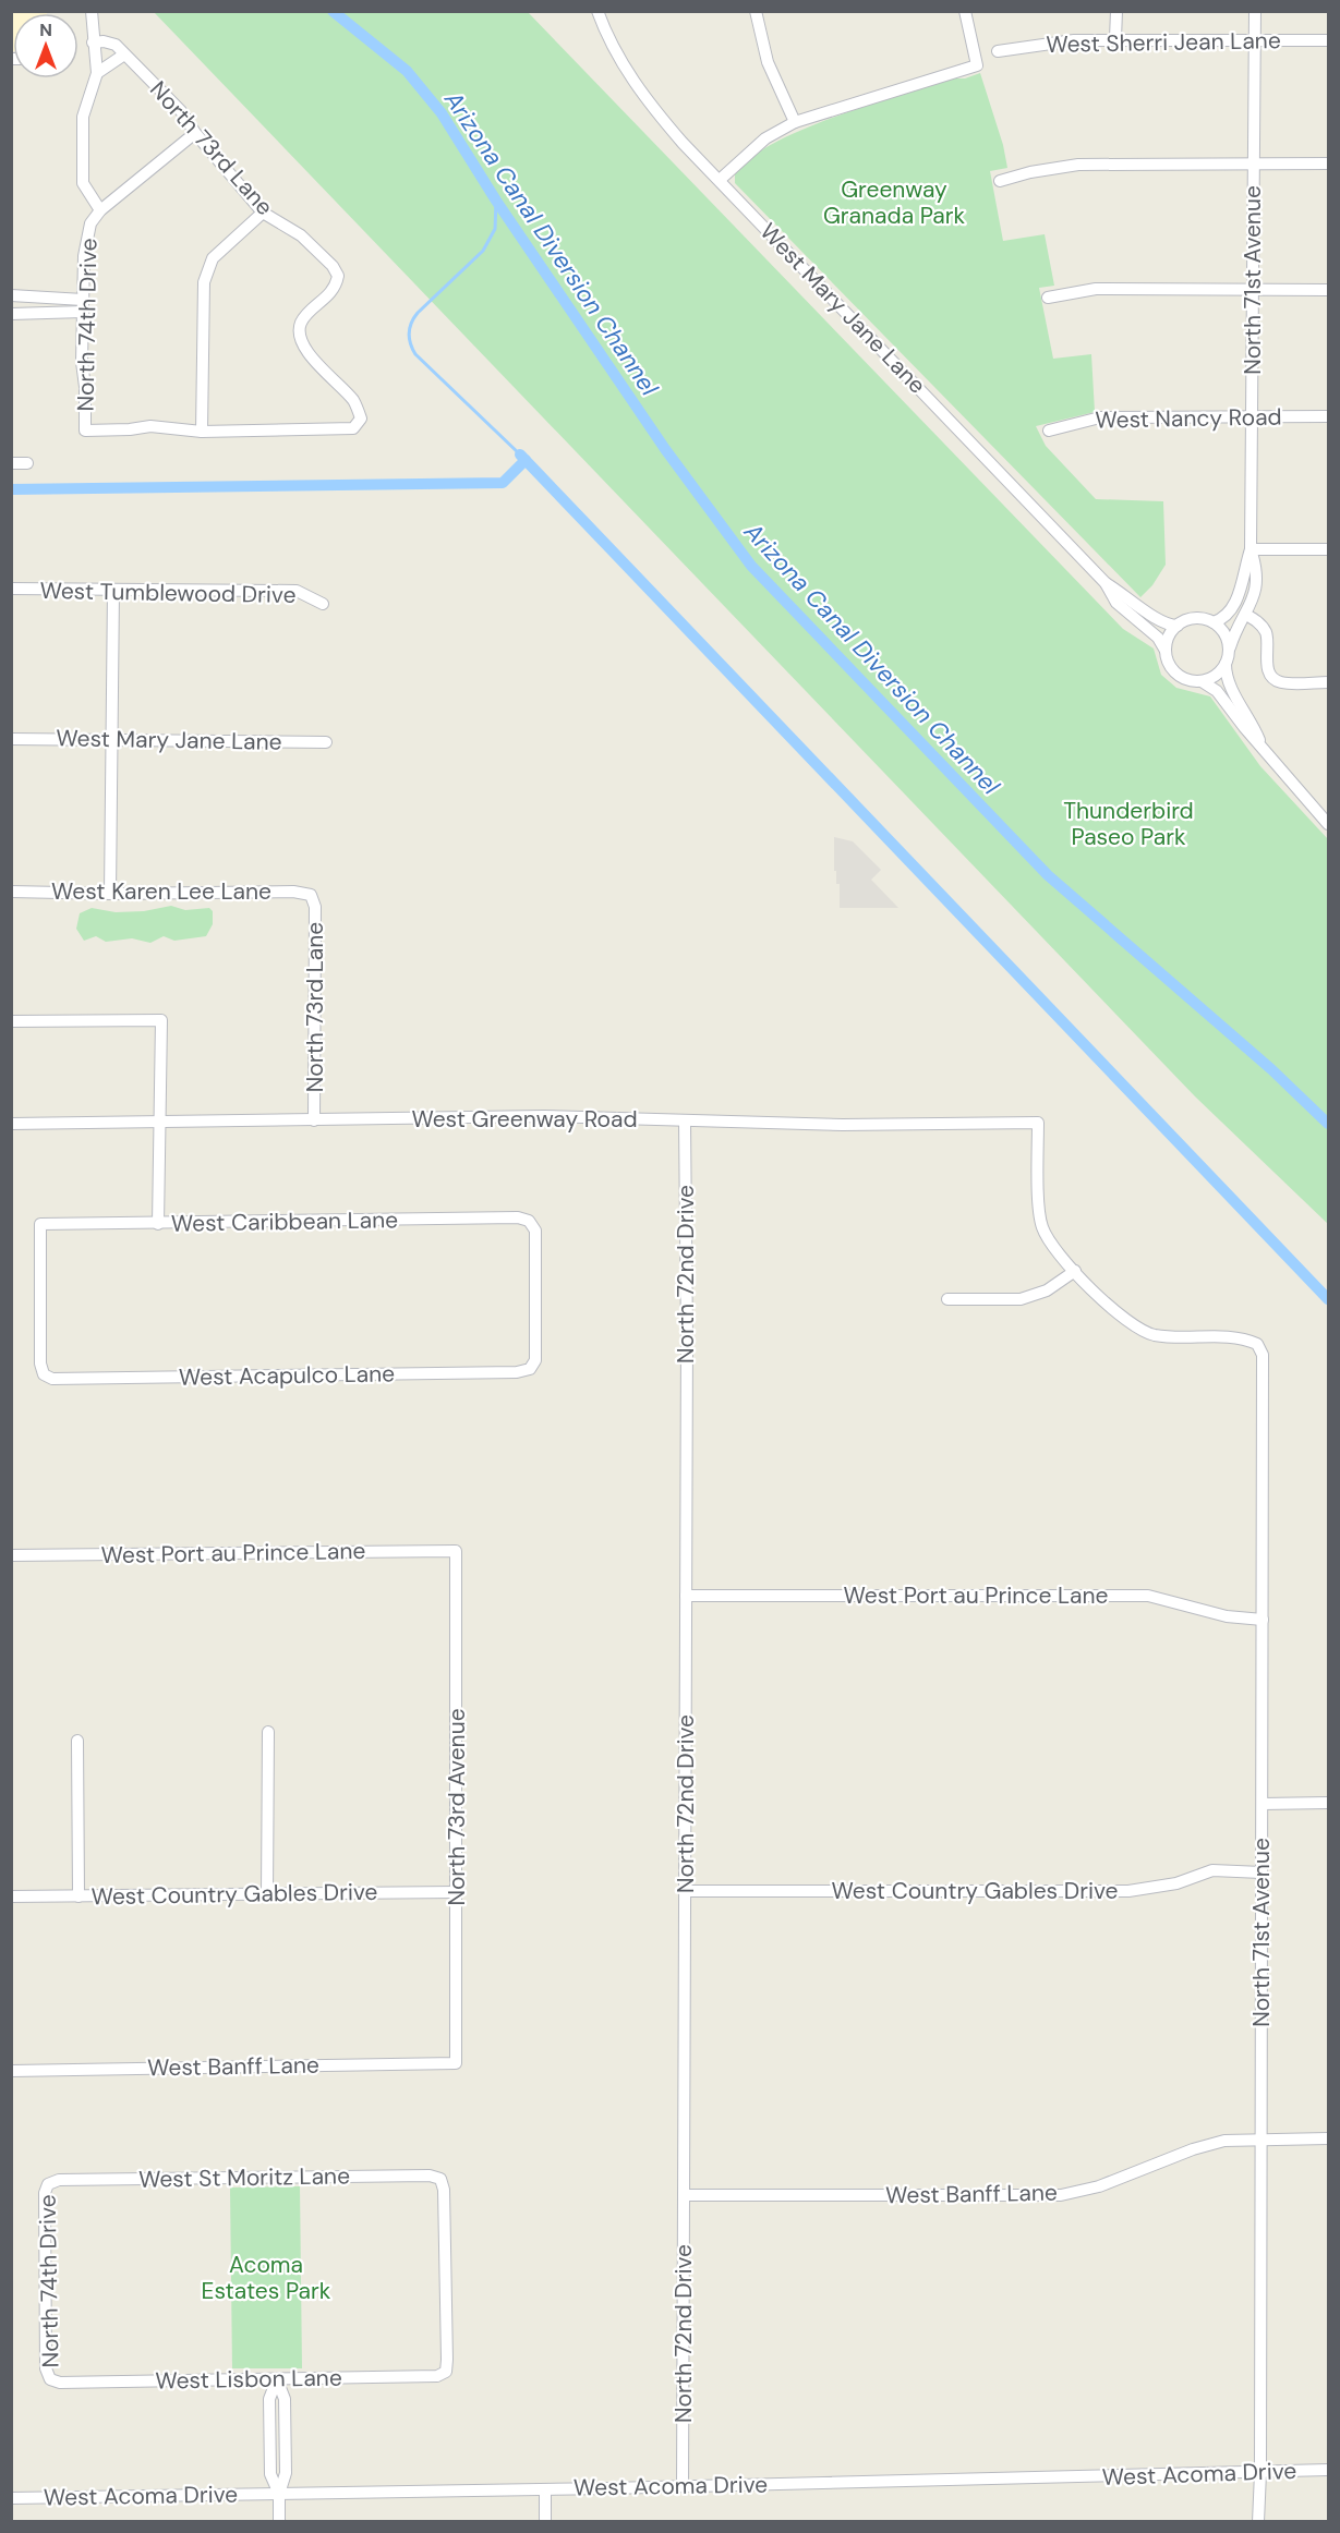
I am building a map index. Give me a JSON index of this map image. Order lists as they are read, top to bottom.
{
  "streets": {
    "street": [
      "West Sherri Jean Lane",
      "North 73rd Lane",
      "North 71st Avenue",
      "West Mary Jane Lane",
      "North 74th Drive",
      "West Nancy Road",
      "West Tumblewood Drive",
      "West Karen Lee Lane",
      "West Greenway Road",
      "West Caribbean Lane",
      "North 72nd Drive",
      "West Acapulco Lane",
      "West Port au Prince Lane",
      "North 73rd Avenue",
      "West Country Gables Drive",
      "West Banff Lane",
      "West St Moritz Lane",
      "West Lisbon Lane",
      "West Acoma Drive"
    ]
  },
  "crossings": [
    ["West Sherri Jean Lane", "North 71st Avenue"],
    ["North 73rd Lane", "North 74th Drive"],
    ["North 73rd Lane", "West Karen Lee Lane"],
    ["North 73rd Lane", "West Greenway Road"],
    ["North 71st Avenue", "West Mary Jane Lane"],
    ["North 71st Avenue", "West Nancy Road"],
    ["North 71st Avenue", "West Greenway Road"],
    ["North 71st Avenue", "West Port au Prince Lane"],
    ["North 71st Avenue", "West Country Gables Drive"],
    ["North 71st Avenue", "West Banff Lane"],
    ["North 71st Avenue", "West Acoma Drive"],
    ["North 74th Drive", "West St Moritz Lane"],
    ["North 74th Drive", "West Lisbon Lane"],
    ["West Greenway Road", "North 72nd Drive"],
    ["West Caribbean Lane", "West Acapulco Lane"],
    ["North 72nd Drive", "West Port au Prince Lane"],
    ["North 72nd Drive", "West Country Gables Drive"],
    ["North 72nd Drive", "West Banff Lane"],
    ["North 72nd Drive", "West Acoma Drive"],
    ["West Port au Prince Lane", "North 73rd Avenue"],
    ["North 73rd Avenue", "West Country Gables Drive"],
    ["North 73rd Avenue", "West Banff Lane"],
    ["West St Moritz Lane", "West Lisbon Lane"]
  ],
  "water": ["Arizona Canal Diversion Channel"],
  "parks": ["Greenway Granada Park", "Thunderbird Paseo Park", "Acoma Estates Park"],
  "north": "top"
}
